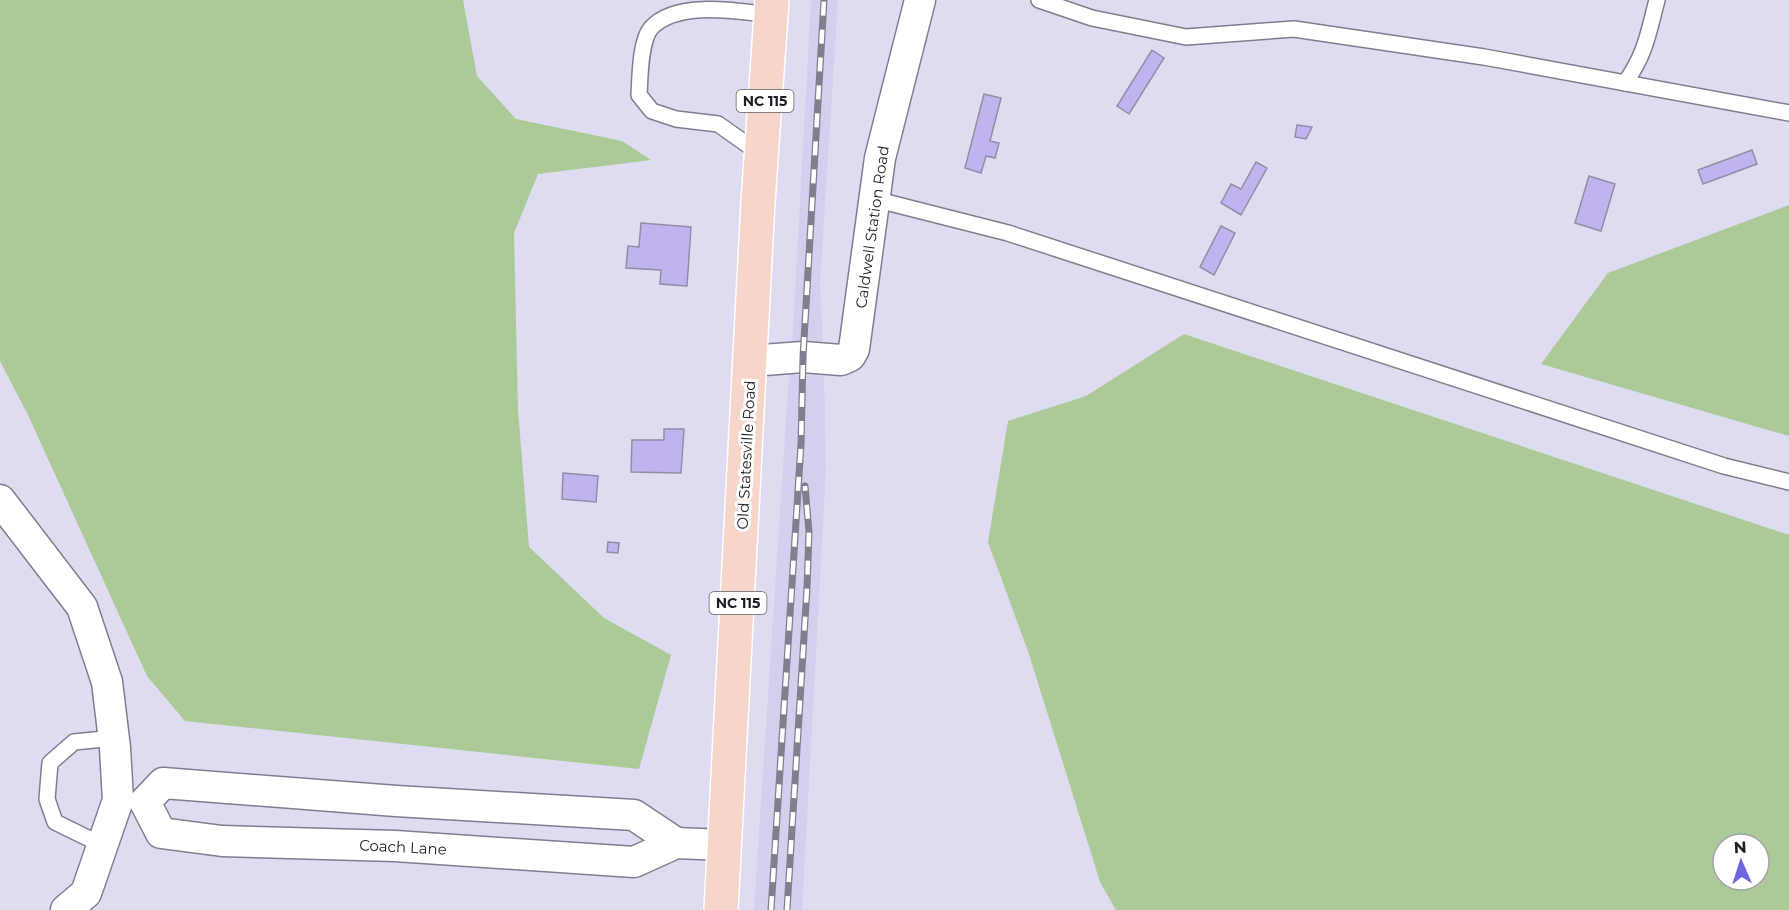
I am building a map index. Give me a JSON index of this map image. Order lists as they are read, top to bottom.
{
  "streets": {
    "main road": ["NC 115", "Old Statesville Road"],
    "street": ["Caldwell Station Road", "Coach Lane"]
  },
  "crossings": [
    ["Caldwell Station Road", "Old Statesville Road"],
    ["Old Statesville Road", "Coach Lane"]
  ],
  "north": "top"
}
